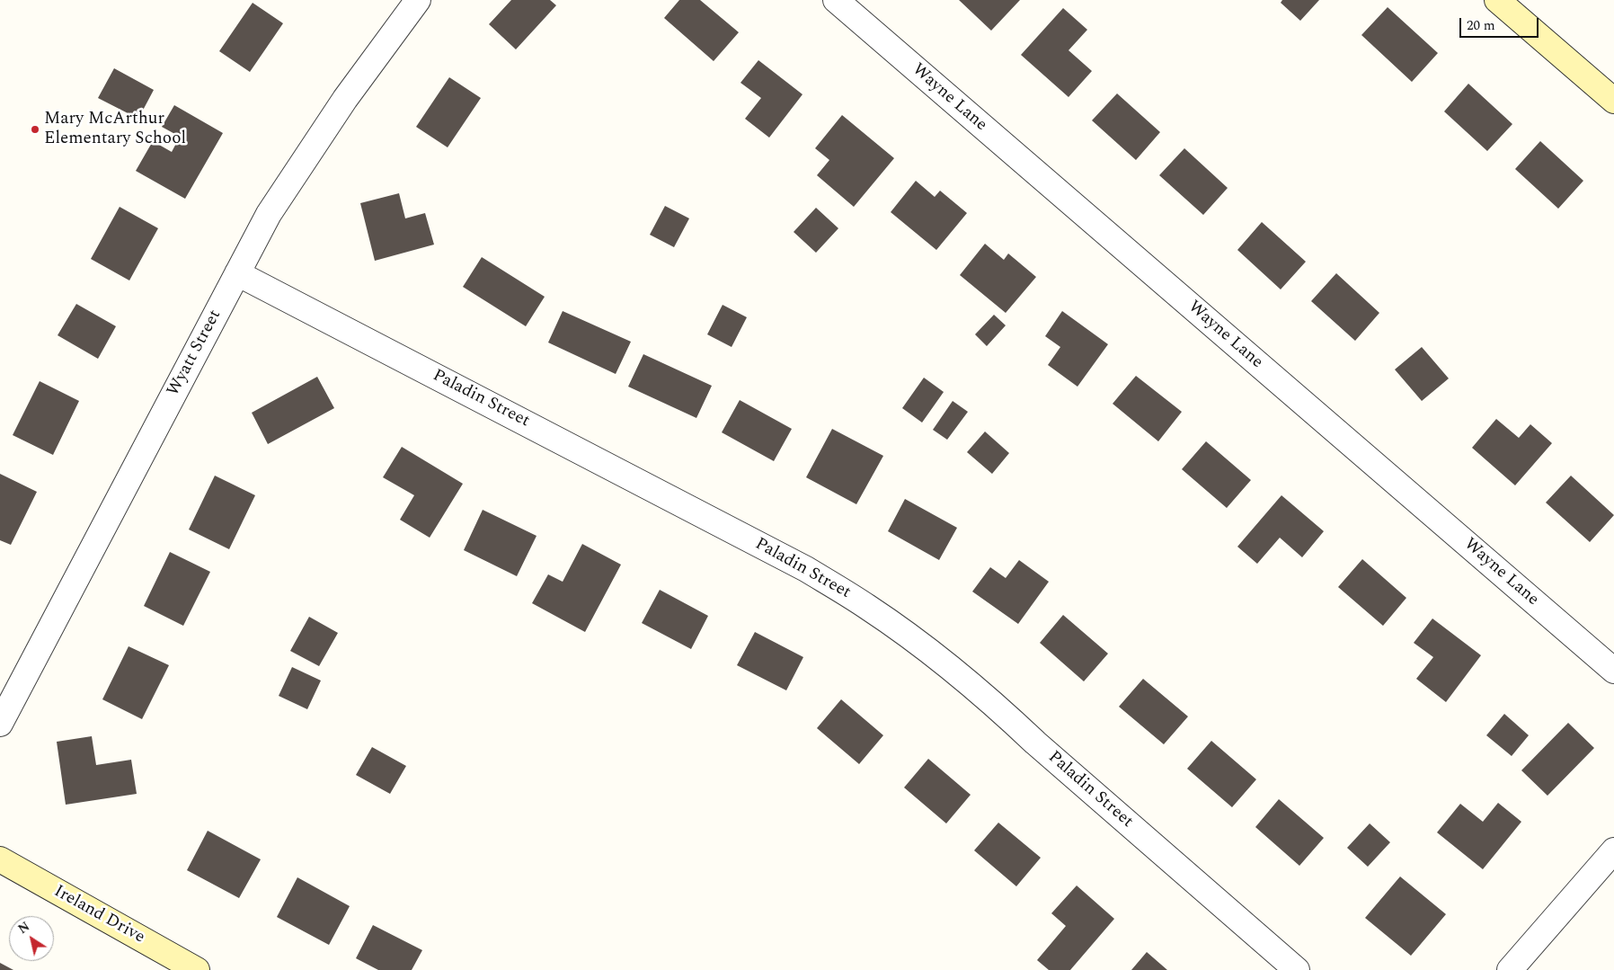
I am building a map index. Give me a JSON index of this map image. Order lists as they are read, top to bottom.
{
  "streets": {
    "main road": ["Ireland Drive"],
    "street": ["Wayne Lane", "Wyatt Street", "Paladin Street"]
  },
  "crossings": [
    ["Wyatt Street", "Paladin Street"]
  ],
  "places": ["Mary McArthur Elementary School"],
  "scale_bar": "20 m",
  "north": "top left"
}
